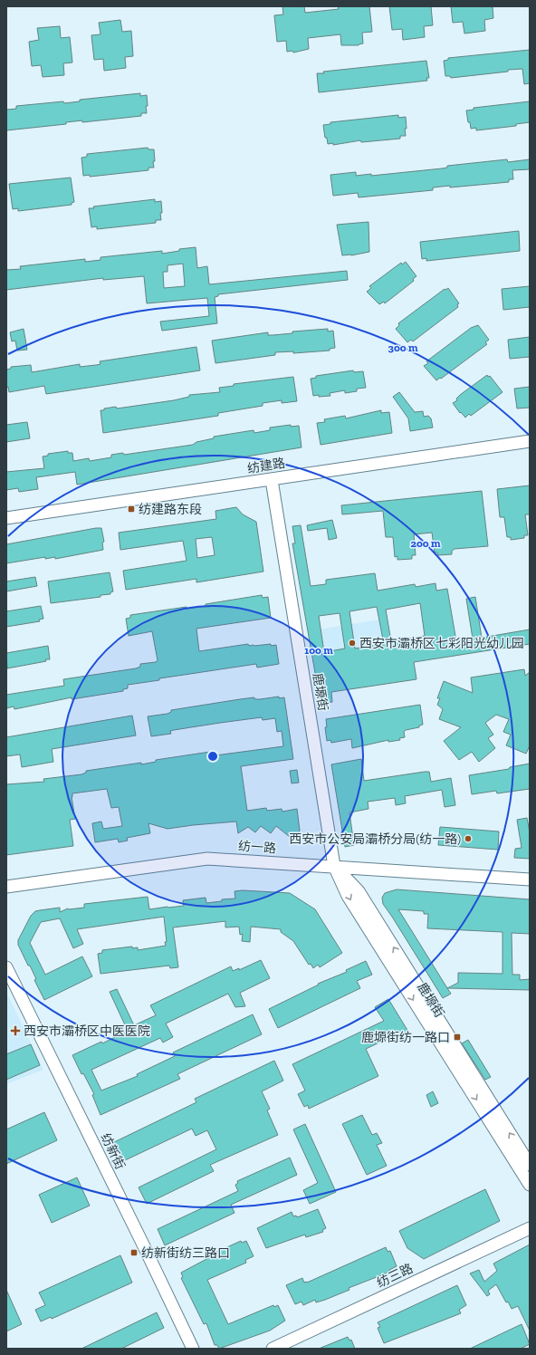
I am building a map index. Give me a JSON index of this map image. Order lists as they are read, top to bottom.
{
  "streets": {
    "street": [
      "纺建路",
      "鹿塬街",
      "纺一路",
      "纺新街",
      "纺三路"
    ]
  },
  "crossings": [
    ["纺建路", "鹿塬街"],
    ["鹿塬街", "纺一路"]
  ],
  "places": {
    "transit": ["纺建路东段", "鹿塬街纺一路口", "纺新街纺三路口"],
    "other": ["西安市灞桥区七彩阳光幼儿园", "西安市公安局灞桥分局(纺一路)"],
    "health": ["西安市灞桥区中医医院"]
  },
  "rings": ["300 m", "200 m", "100 m"]
}
